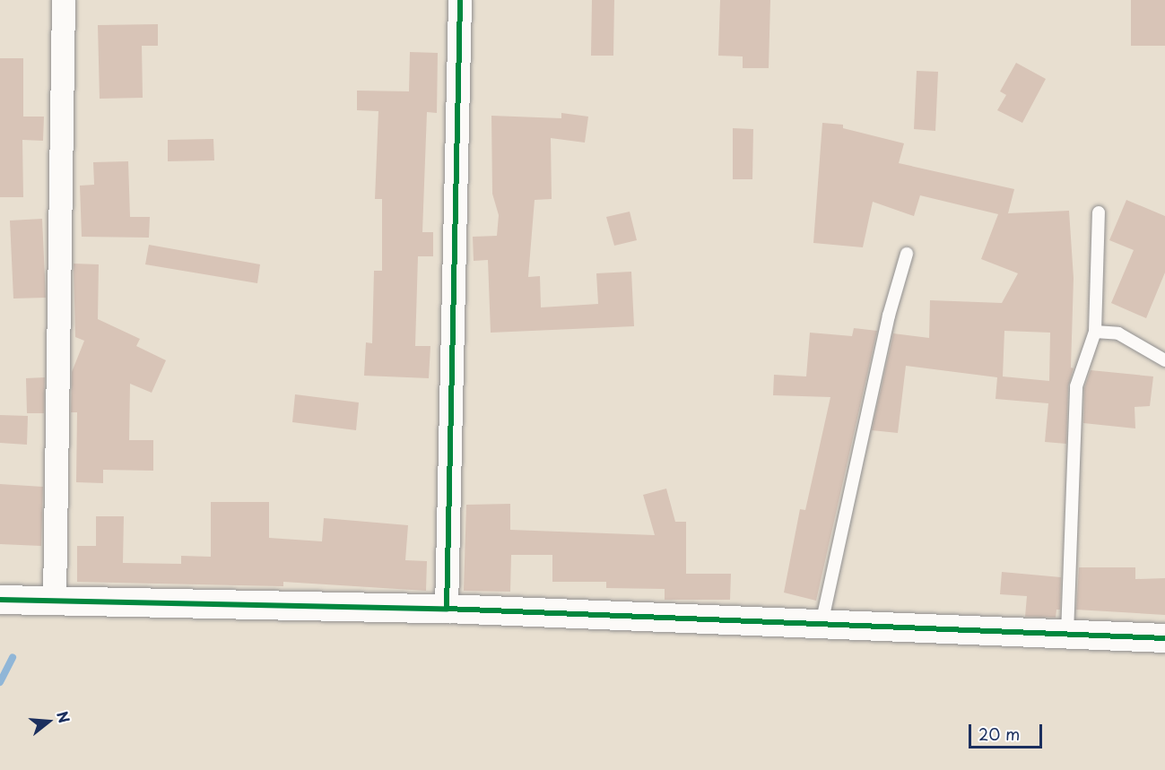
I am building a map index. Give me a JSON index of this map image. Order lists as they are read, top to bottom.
{
  "scale_bar": "20 m",
  "north": "right"
}
